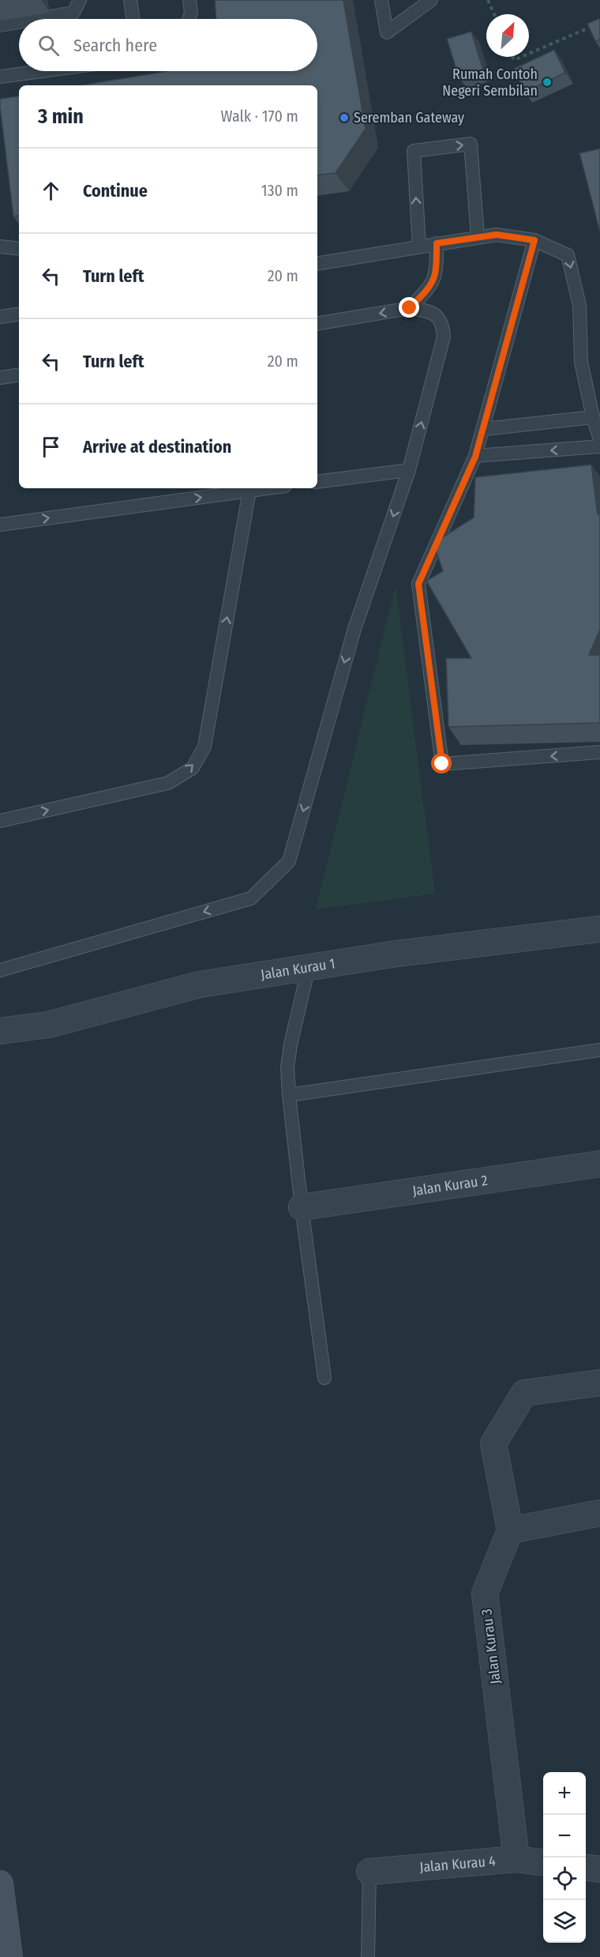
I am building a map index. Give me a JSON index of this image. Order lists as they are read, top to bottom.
{
  "streets": {
    "street": [
      "Jalan Kurau 1",
      "Jalan Kurau 2",
      "Jalan Kurau 3",
      "Jalan Kurau 4"
    ]
  },
  "crossings": [
    ["Jalan Kurau 3", "Jalan Kurau 4"]
  ],
  "places": ["Rumah Contoh Negeri Sembilan", "Seremban Gateway"],
  "north": "top right",
  "page": {
    "search": "Search here",
    "heading": ["3 min", "Walk · 170 m"],
    "list": [
      ["Continue", "130 m"],
      ["Turn left", "20 m"],
      ["Turn left", "20 m"],
      "Arrive at destination"
    ],
    "map_buttons": ["+", "−"]
  }
}
